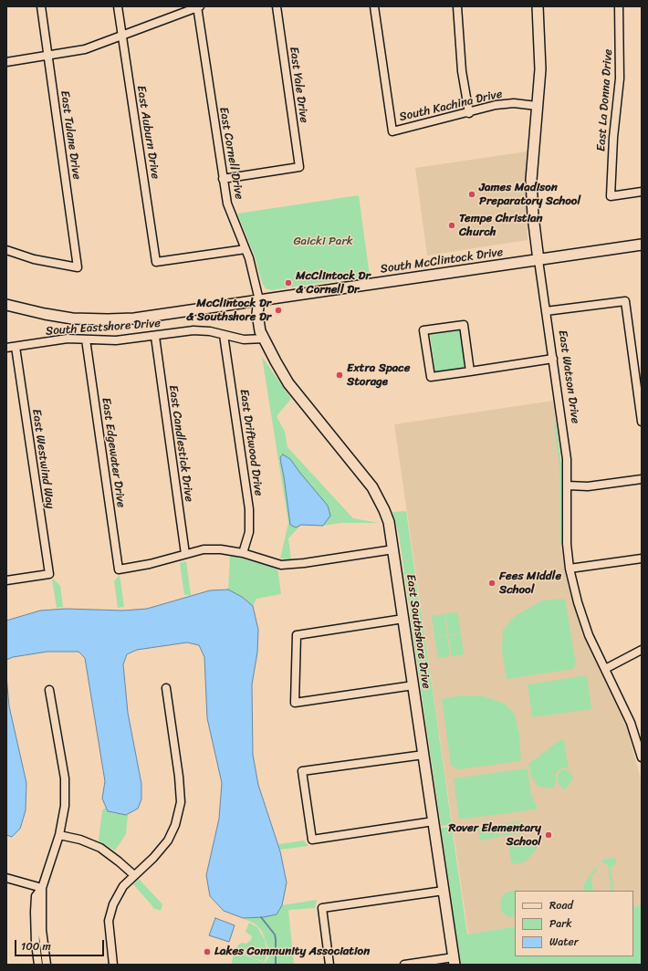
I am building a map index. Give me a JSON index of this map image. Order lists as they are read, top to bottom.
{
  "streets": {
    "street": [
      "East Yale Drive",
      "East La Donna Drive",
      "South Kachina Drive",
      "East Auburn Drive",
      "East Tulane Drive",
      "East Cornell Drive",
      "South McClintock Drive",
      "South Eastshore Drive",
      "East Watson Drive",
      "East Driftwood Drive",
      "East Candlestick Drive",
      "East Edgewater Drive",
      "East Westwind Way",
      "East Southshore Drive"
    ]
  },
  "crossings": [
    ["East Yale Drive", "East Cornell Drive"],
    ["South Kachina Drive", "East Watson Drive"],
    ["East Auburn Drive", "East Cornell Drive"],
    ["East Cornell Drive", "South McClintock Drive"],
    ["East Cornell Drive", "East Southshore Drive"],
    ["South McClintock Drive", "East Watson Drive"],
    ["South McClintock Drive", "East Southshore Drive"],
    ["South Eastshore Drive", "East Driftwood Drive"],
    ["South Eastshore Drive", "East Candlestick Drive"],
    ["South Eastshore Drive", "East Edgewater Drive"],
    ["South Eastshore Drive", "East Westwind Way"],
    ["South Eastshore Drive", "East Southshore Drive"],
    ["East Candlestick Drive", "East Edgewater Drive"]
  ],
  "parks": ["Gaicki Park"],
  "places": [
    "James Madison Preparatory School",
    "Tempe Christian Church",
    "McClintock Dr & Cornell Dr",
    "McClintock Dr & Southshore Dr",
    "Extra Space Storage",
    "Fees Middle School",
    "Rover Elementary School",
    "Lakes Community Association"
  ],
  "legend": ["Road", "Park", "Water"],
  "scale_bar": "100 m"
}
